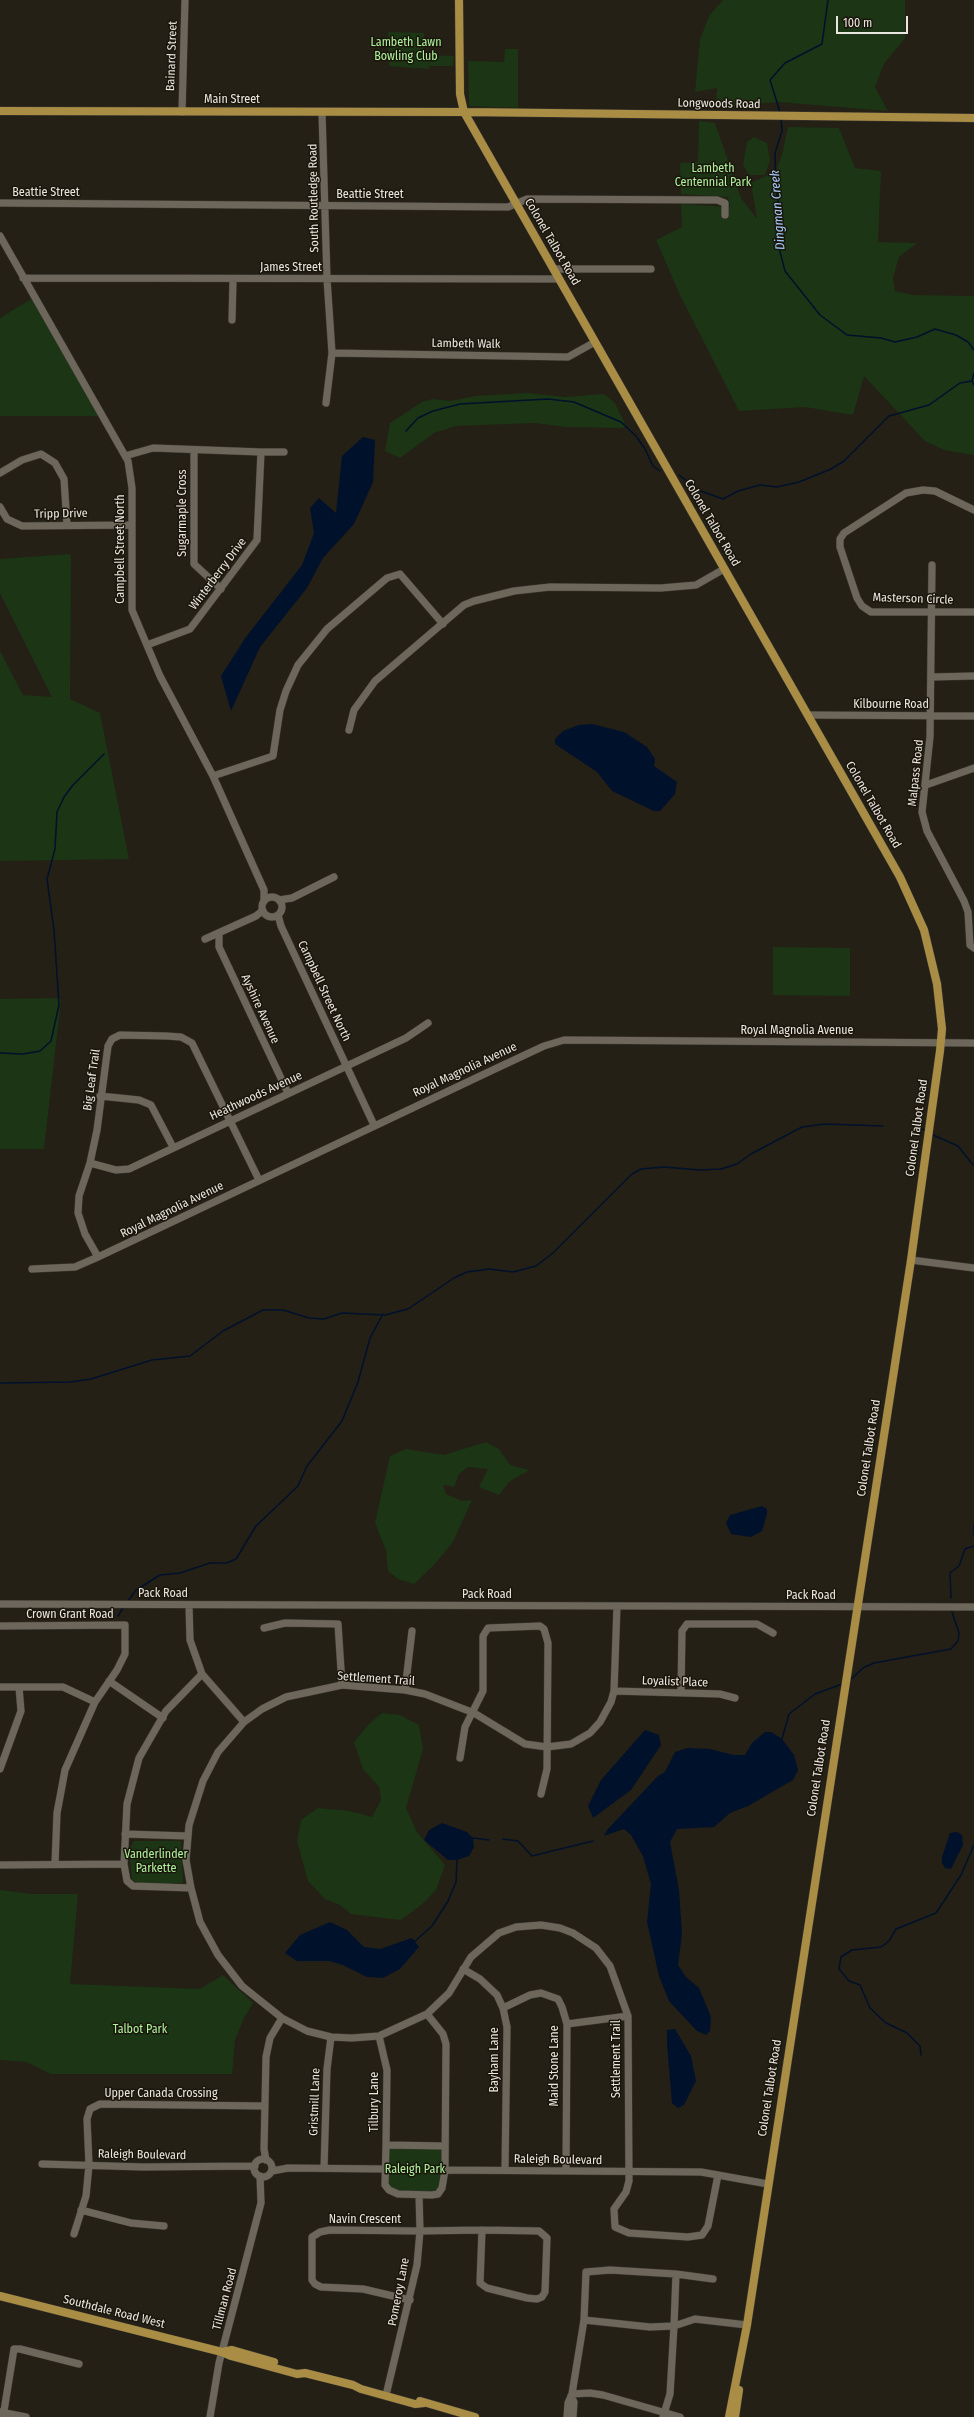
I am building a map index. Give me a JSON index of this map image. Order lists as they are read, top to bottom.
{
  "streets": {
    "main road": [
      "Main Street",
      "Longwoods Road",
      "Colonel Talbot Road",
      "Southdale Road West"
    ],
    "street": [
      "Bainard Street",
      "Beattie Street",
      "South Routledge Road",
      "James Street",
      "Lambeth Walk",
      "Sugarmaple Cross",
      "Tripp Drive",
      "Campbell Street North",
      "Winterberry Drive",
      "Masterson Circle",
      "Kilbourne Road",
      "Malpass Road",
      "Ayshire Avenue",
      "Royal Magnolia Avenue",
      "Big Leaf Trail",
      "Heathwoods Avenue",
      "Pack Road",
      "Crown Grant Road",
      "Settlement Trail",
      "Loyalist Place",
      "Bayham Lane",
      "Maid Stone Lane",
      "Upper Canada Crossing",
      "Gristmill Lane",
      "Tilbury Lane",
      "Raleigh Boulevard",
      "Navin Crescent",
      "Pomeroy Lane",
      "Tillman Road"
    ]
  },
  "crossings": [
    ["Bainard Street", "Main Street"],
    ["Main Street", "Longwoods Road"],
    ["Main Street", "South Routledge Road"],
    ["Main Street", "Colonel Talbot Road"],
    ["Longwoods Road", "Colonel Talbot Road"],
    ["Beattie Street", "South Routledge Road"],
    ["Beattie Street", "Colonel Talbot Road"],
    ["South Routledge Road", "James Street"],
    ["South Routledge Road", "Lambeth Walk"],
    ["Colonel Talbot Road", "James Street"],
    ["Colonel Talbot Road", "Lambeth Walk"],
    ["Colonel Talbot Road", "Kilbourne Road"],
    ["Colonel Talbot Road", "Royal Magnolia Avenue"],
    ["Colonel Talbot Road", "Pack Road"],
    ["Colonel Talbot Road", "Raleigh Boulevard"],
    ["James Street", "Campbell Street North"],
    ["Sugarmaple Cross", "Winterberry Drive"],
    ["Tripp Drive", "Campbell Street North"],
    ["Campbell Street North", "Winterberry Drive"],
    ["Campbell Street North", "Royal Magnolia Avenue"],
    ["Campbell Street North", "Heathwoods Avenue"],
    ["Masterson Circle", "Malpass Road"],
    ["Kilbourne Road", "Malpass Road"],
    ["Ayshire Avenue", "Heathwoods Avenue"],
    ["Royal Magnolia Avenue", "Big Leaf Trail"],
    ["Big Leaf Trail", "Heathwoods Avenue"],
    ["Pack Road", "Settlement Trail"],
    ["Settlement Trail", "Loyalist Place"],
    ["Settlement Trail", "Bayham Lane"],
    ["Settlement Trail", "Gristmill Lane"],
    ["Settlement Trail", "Tilbury Lane"],
    ["Settlement Trail", "Raleigh Boulevard"],
    ["Bayham Lane", "Maid Stone Lane"],
    ["Bayham Lane", "Raleigh Boulevard"],
    ["Maid Stone Lane", "Raleigh Boulevard"],
    ["Upper Canada Crossing", "Raleigh Boulevard"],
    ["Gristmill Lane", "Raleigh Boulevard"],
    ["Raleigh Boulevard", "Tillman Road"],
    ["Navin Crescent", "Pomeroy Lane"],
    ["Pomeroy Lane", "Southdale Road West"],
    ["Tillman Road", "Southdale Road West"]
  ],
  "water": ["Dingman Creek"],
  "parks": [
    "Lambeth Lawn Bowling Club",
    "Lambeth Centennial Park",
    "Vanderlinder Parkette",
    "Talbot Park",
    "Raleigh Park"
  ],
  "scale_bar": "100 m"
}
